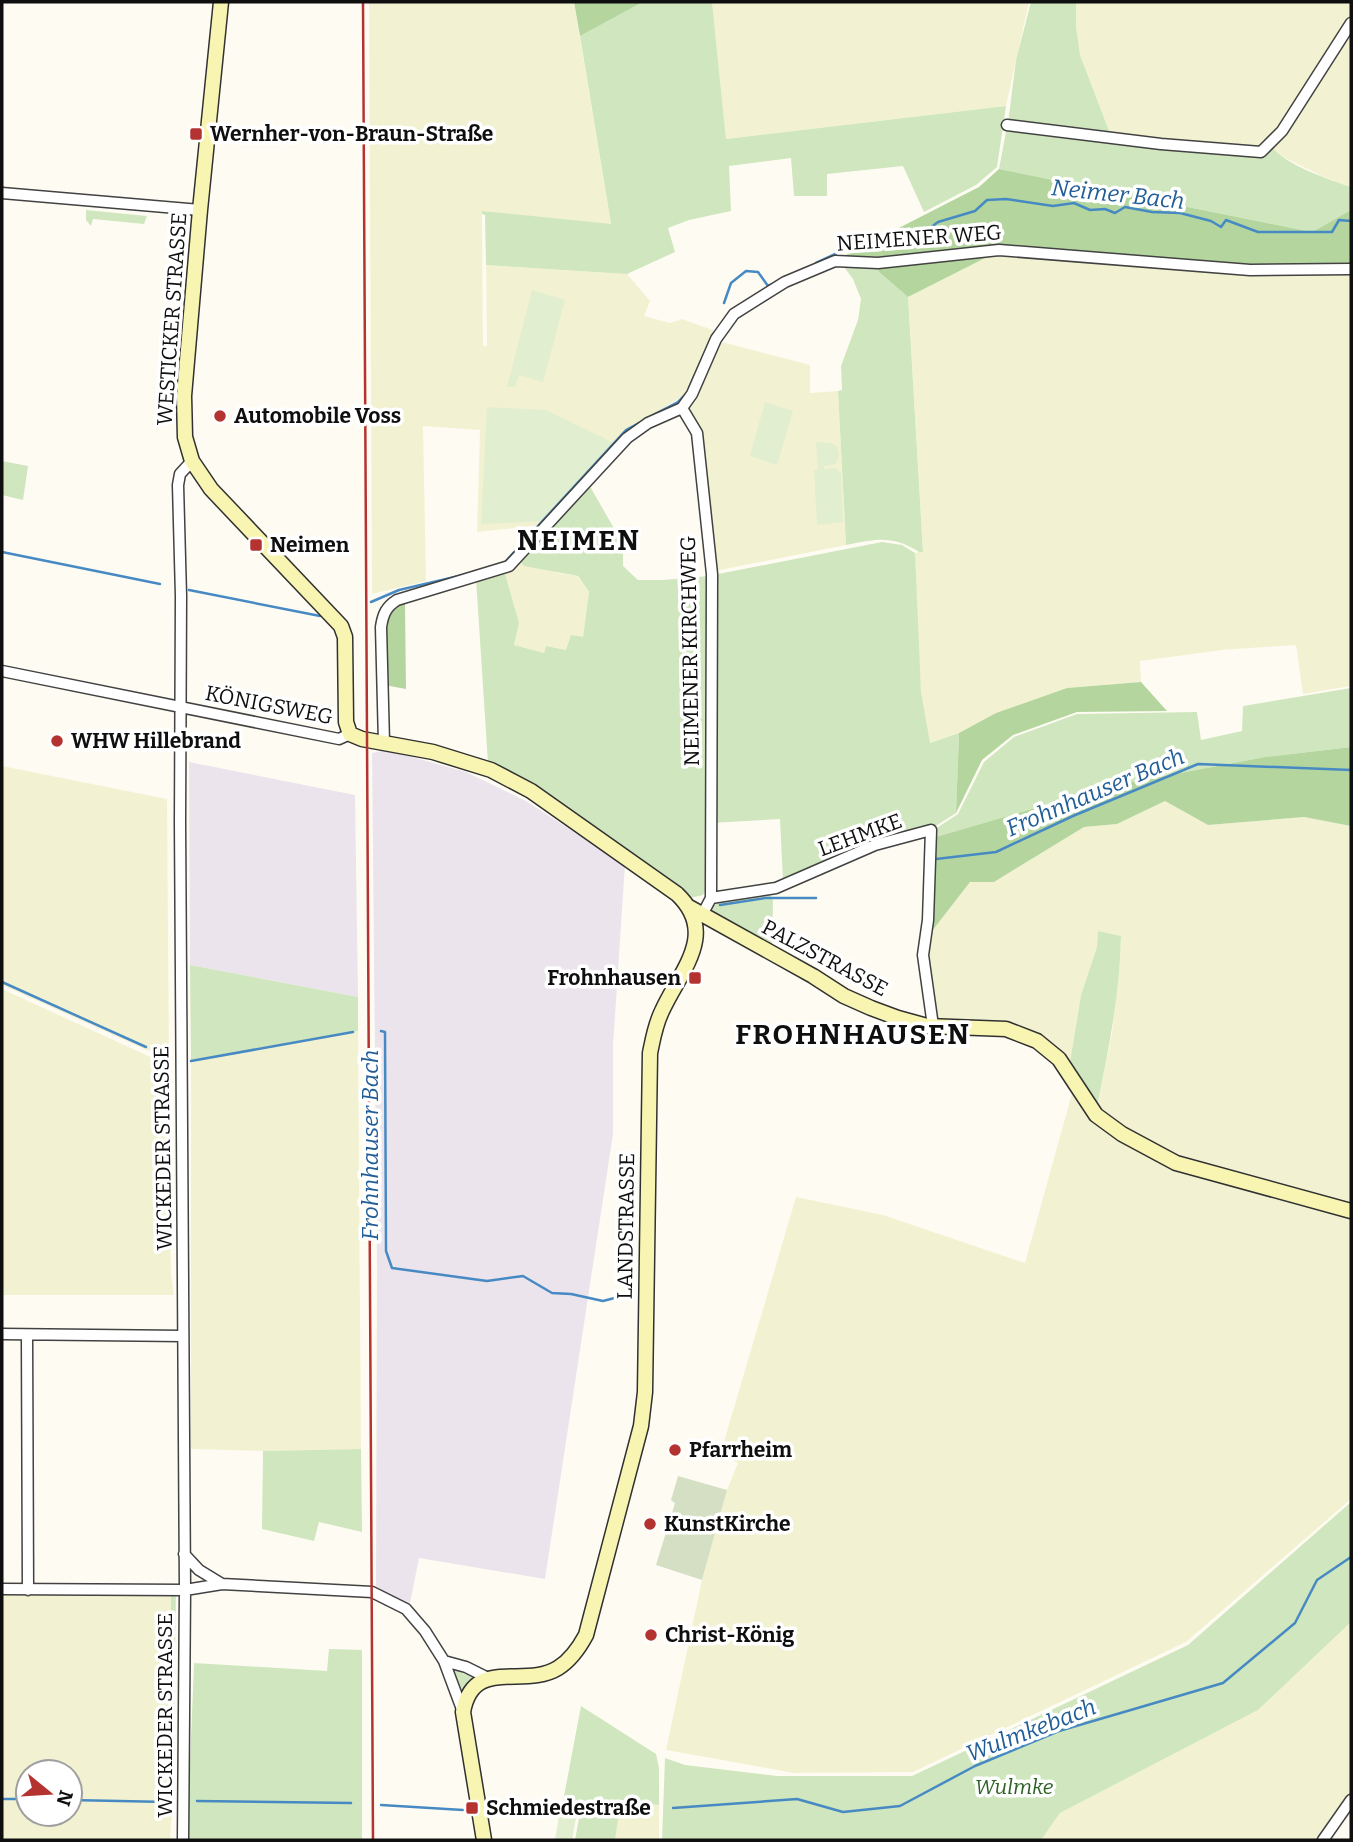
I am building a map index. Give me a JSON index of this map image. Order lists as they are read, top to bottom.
{
  "streets": {
    "main road": ["WESTICKER STRASSE", "PALZSTRASSE", "LANDSTRASSE"],
    "street": [
      "NEIMENER WEG",
      "NEIMENER KIRCHWEG",
      "KÖNIGSWEG",
      "LEHMKE",
      "WICKEDER STRASSE"
    ]
  },
  "crossings": [
    ["NEIMENER WEG", "NEIMENER KIRCHWEG"],
    ["WESTICKER STRASSE", "KÖNIGSWEG"],
    ["WESTICKER STRASSE", "WICKEDER STRASSE"],
    ["NEIMENER KIRCHWEG", "LEHMKE"],
    ["KÖNIGSWEG", "WICKEDER STRASSE"],
    ["LEHMKE", "PALZSTRASSE"]
  ],
  "districts": ["NEIMEN", "FROHNHAUSEN"],
  "water": ["Neimer Bach", "Frohnhauser Bach", "Wulmkebach"],
  "parks": ["Wulmke"],
  "places": {
    "transit": [
      "Wernher-von-Braun-Straße",
      "Neimen",
      "Frohnhausen",
      "Schmiedestraße"
    ],
    "other": [
      "Automobile Voss",
      "WHW Hillebrand",
      "Pfarrheim",
      "KunstKirche",
      "Christ-König"
    ]
  },
  "north": "right"
}
